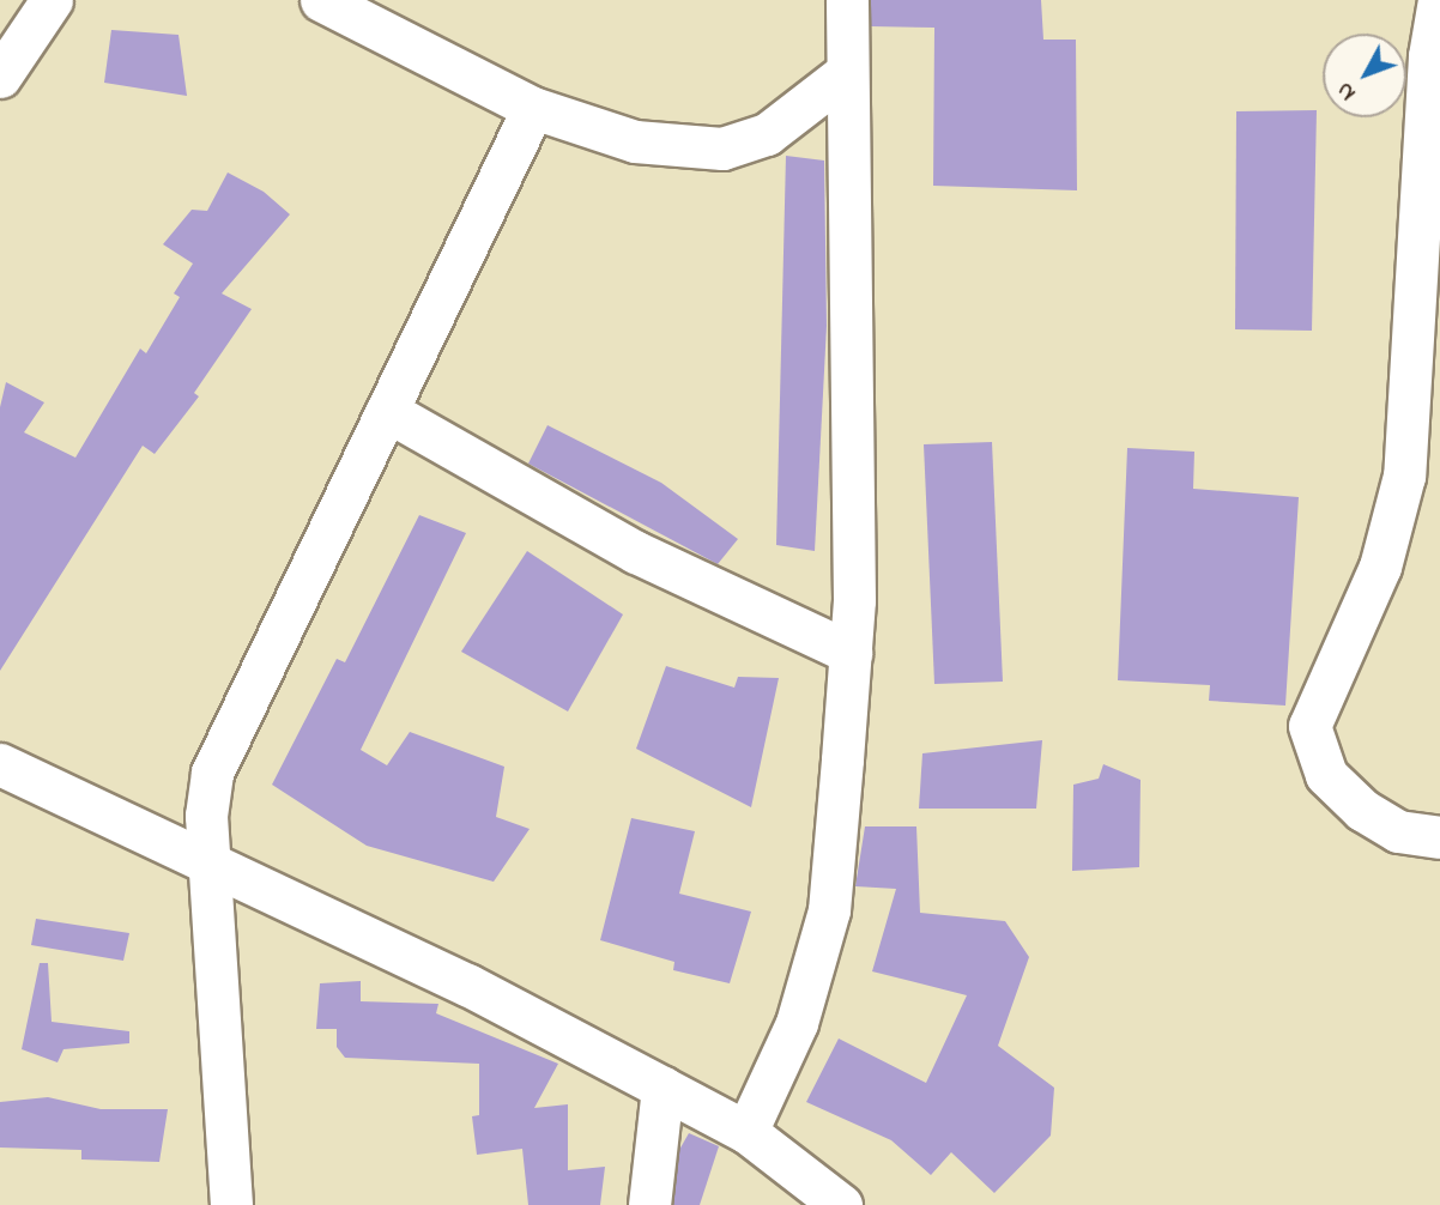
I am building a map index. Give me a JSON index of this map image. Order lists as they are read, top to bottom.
{
  "north": "bottom left"
}
